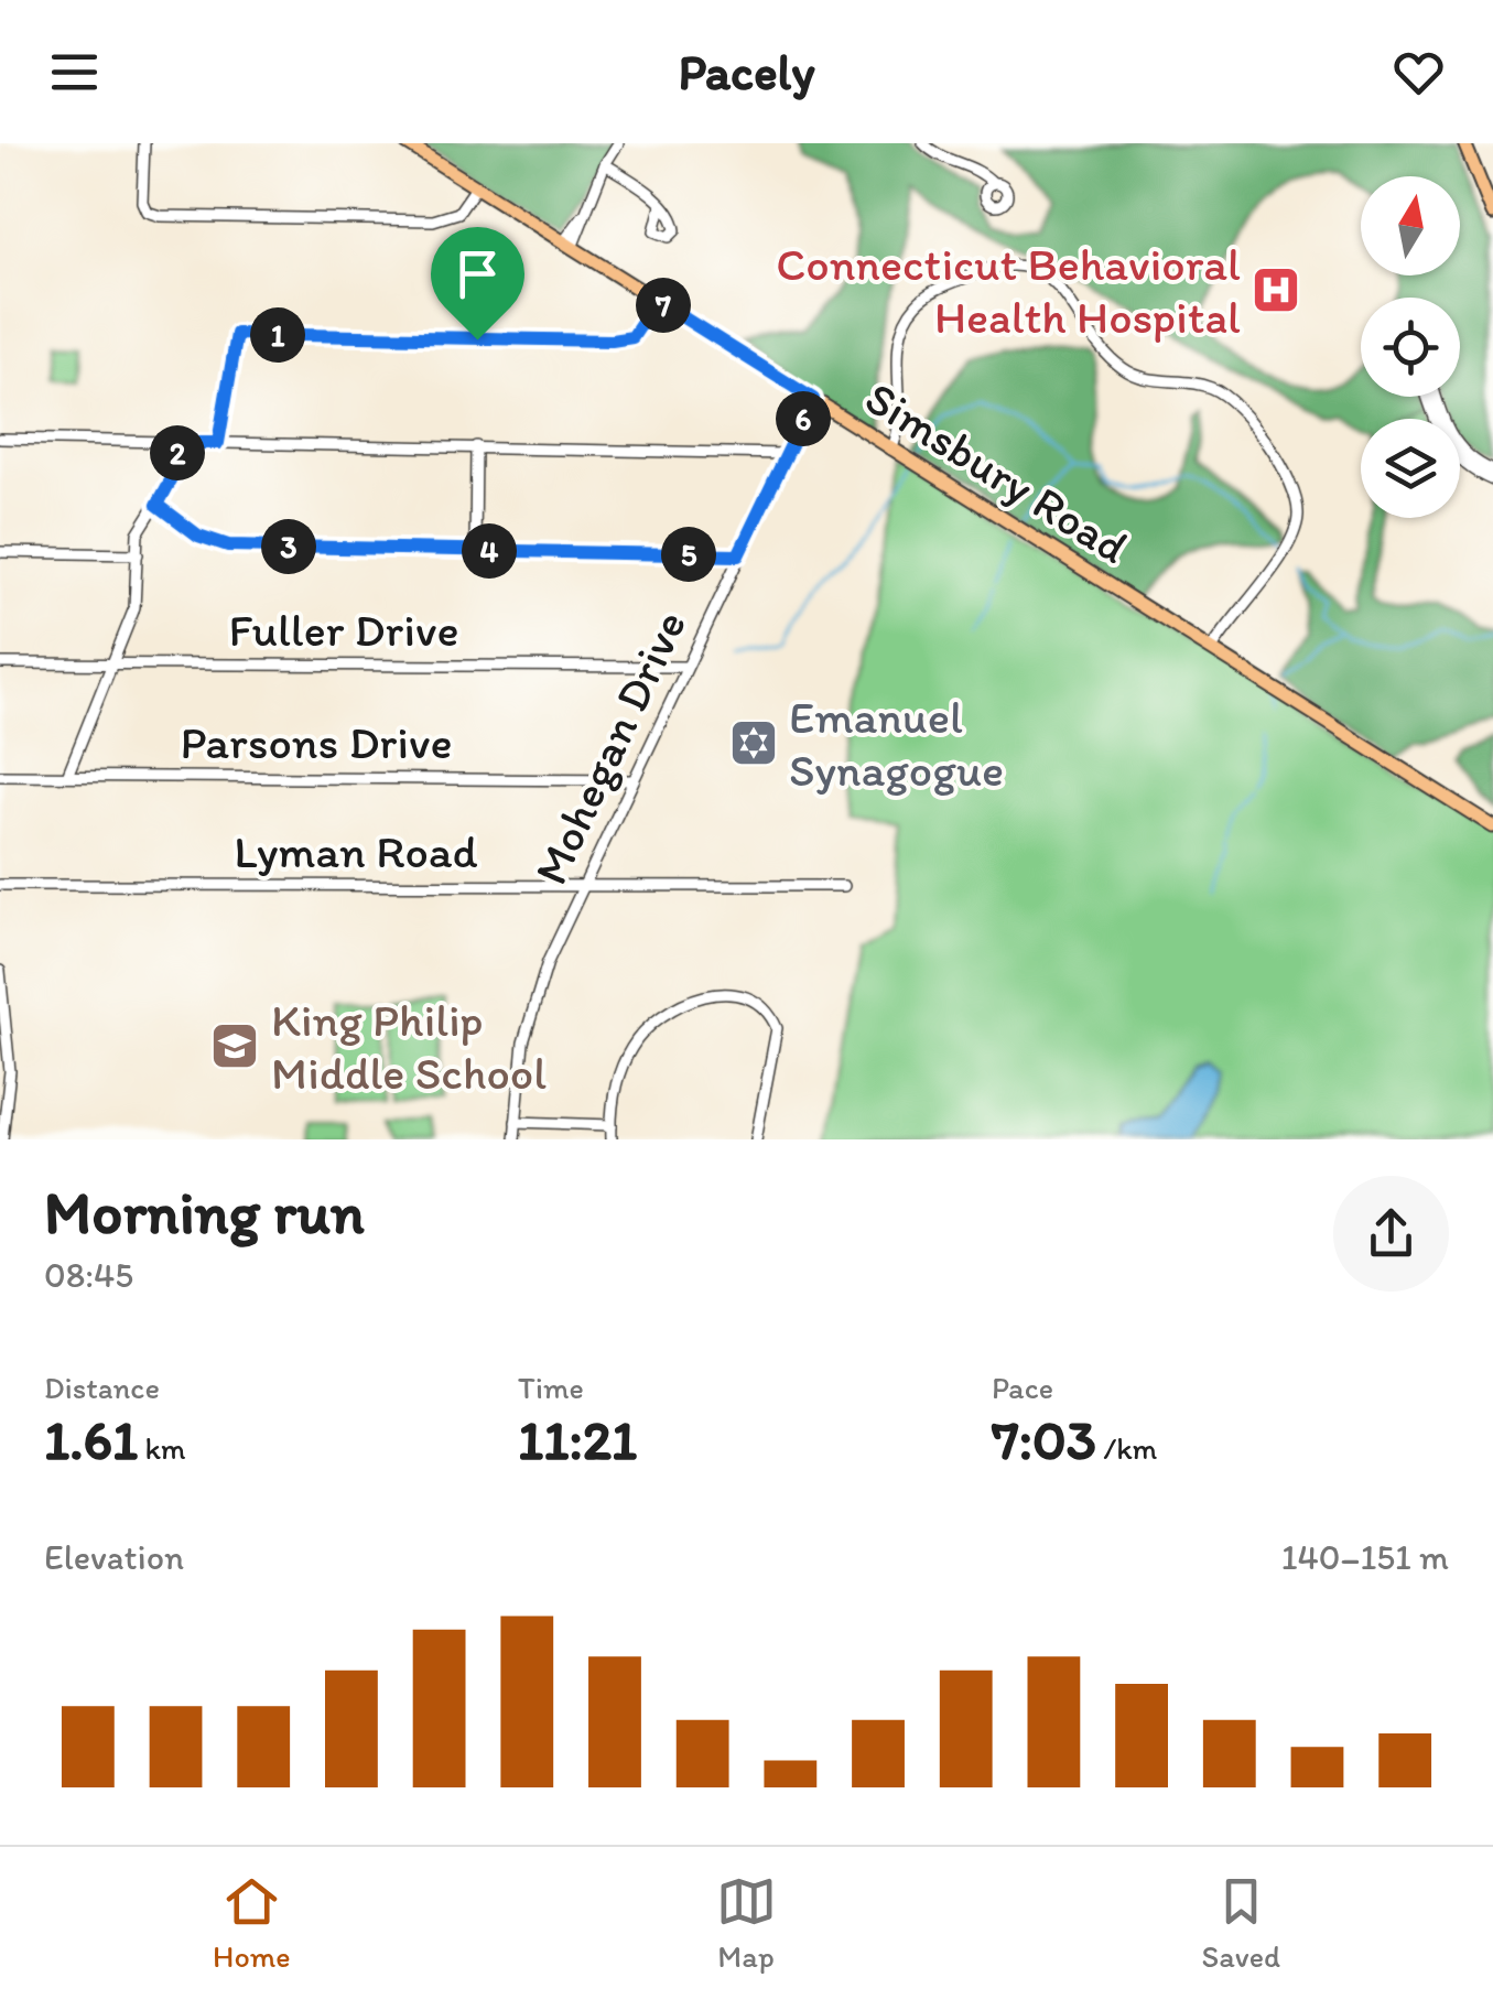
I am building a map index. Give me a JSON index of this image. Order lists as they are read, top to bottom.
{
  "streets": {
    "main road": ["Simsbury Road"],
    "street": [
      "Fuller Drive",
      "Parsons Drive",
      "Mohegan Drive",
      "Lyman Road"
    ]
  },
  "crossings": [
    ["Simsbury Road", "Mohegan Drive"],
    ["Fuller Drive", "Mohegan Drive"],
    ["Parsons Drive", "Mohegan Drive"],
    ["Mohegan Drive", "Lyman Road"]
  ],
  "places": {
    "hospital": ["Connecticut Behavioral Health Hospital"],
    "synagogue": ["Emanuel Synagogue"],
    "school or university": ["King Philip Middle School"]
  },
  "north": "top",
  "page": {
    "header": "Pacely",
    "pins": [
      "7",
      "1",
      "6",
      "2",
      "3",
      "4",
      "5"
    ],
    "heading": ["Morning run", "08:45"],
    "stats": [
      ["Distance", "1.61 km"],
      ["Time", "11:21"],
      ["Pace", "7:03 /km"]
    ],
    "chart": ["Elevation", "140–151 m"],
    "tabs": ["Home", "Map", "Saved"]
  }
}
